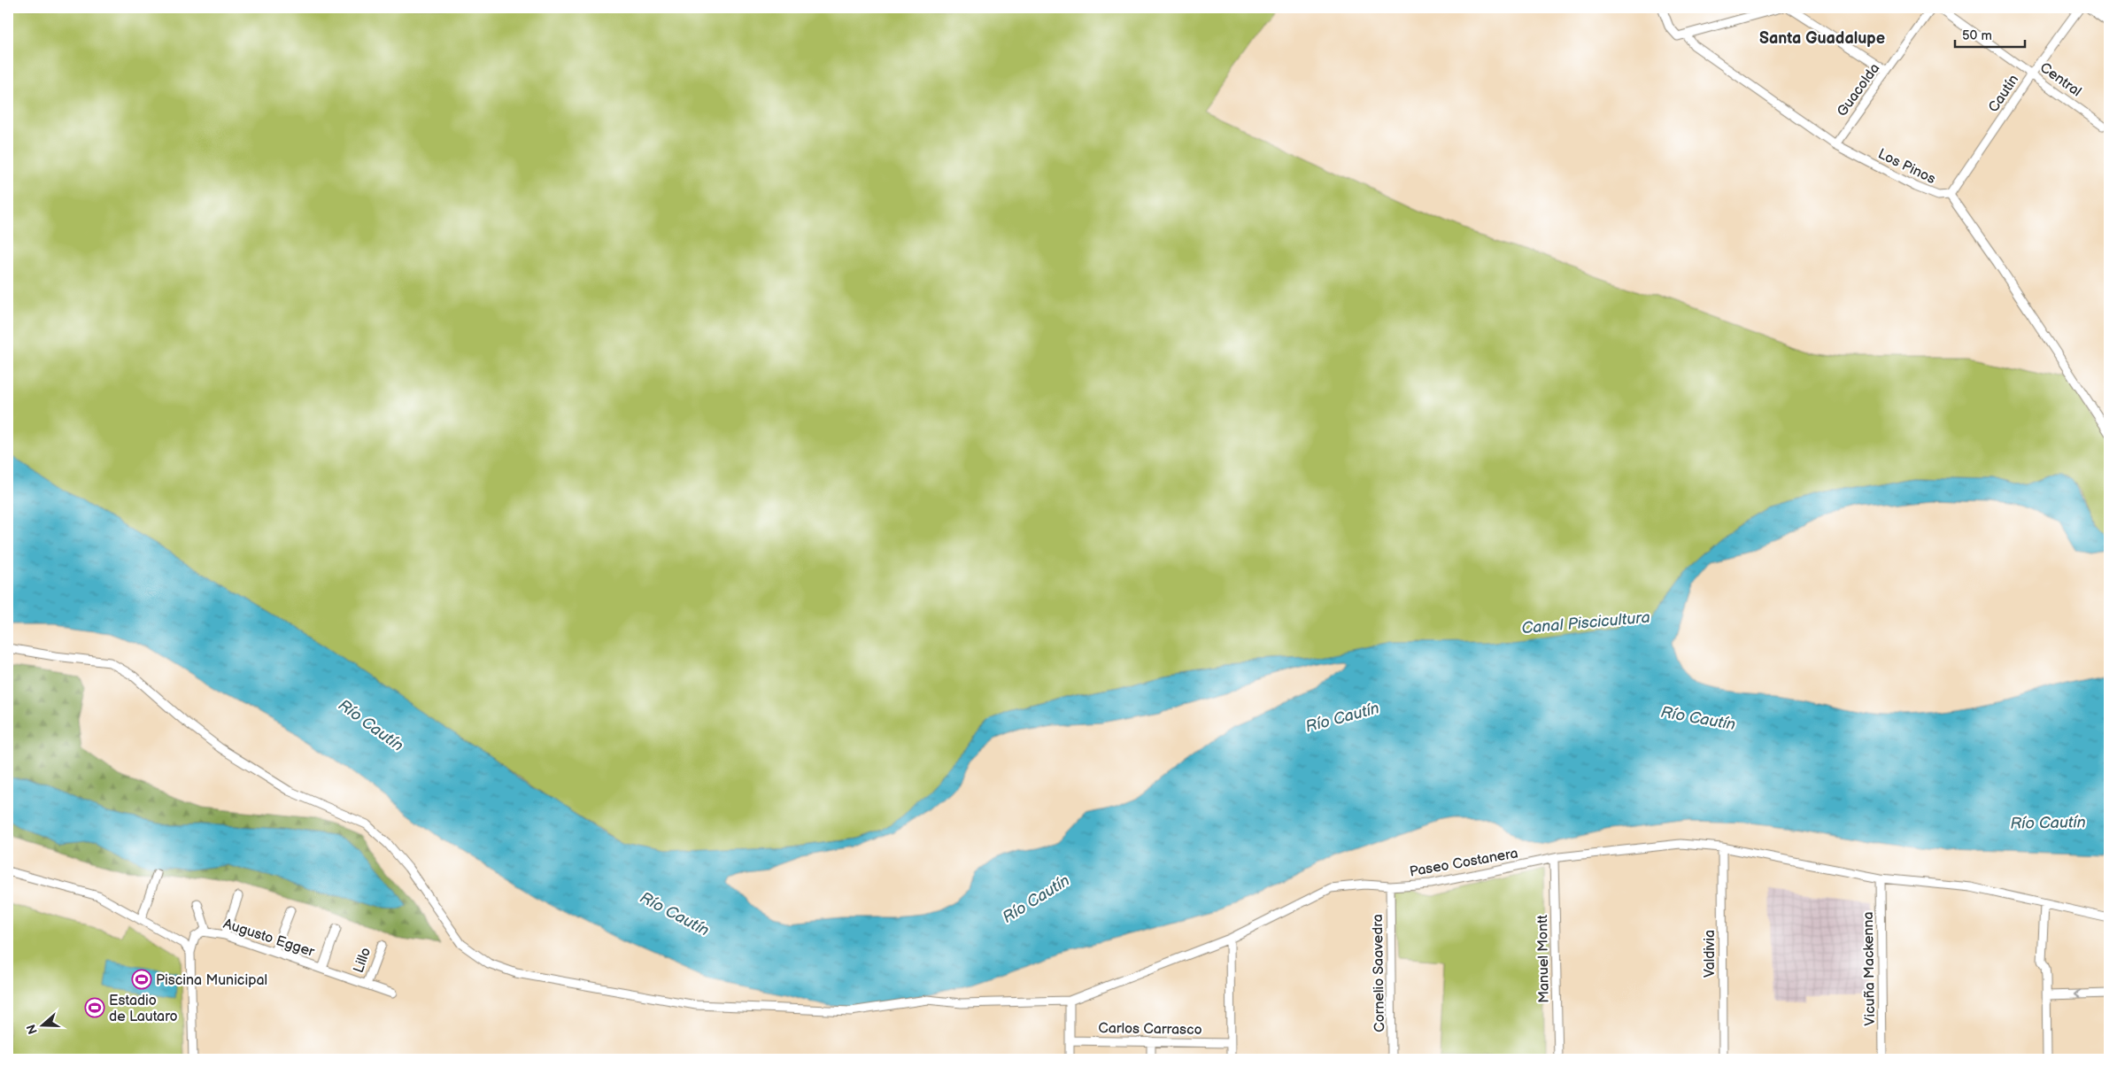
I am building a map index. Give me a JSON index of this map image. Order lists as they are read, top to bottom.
{
  "streets": {
    "street": [
      "Central",
      "Guacolda",
      "Cautín",
      "Los Pinos",
      "Paseo Costanera",
      "Augusto Egger",
      "Valdivia",
      "Manuel Montt",
      "Lillo",
      "Vicuña Mackenna",
      "Cornelio Saavedra",
      "Carlos Carrasco"
    ]
  },
  "crossings": [
    ["Central", "Cautín"],
    ["Guacolda", "Los Pinos"],
    ["Cautín", "Los Pinos"],
    ["Paseo Costanera", "Valdivia"],
    ["Paseo Costanera", "Manuel Montt"],
    ["Paseo Costanera", "Vicuña Mackenna"],
    ["Paseo Costanera", "Cornelio Saavedra"],
    ["Augusto Egger", "Lillo"]
  ],
  "districts": ["Santa Guadalupe"],
  "water": ["Canal Piscicultura", "Río Cautín"],
  "places": {
    "sports": ["Piscina Municipal", "Estadio de Lautaro"]
  },
  "scale_bar": "50 m",
  "north": "left"
}
